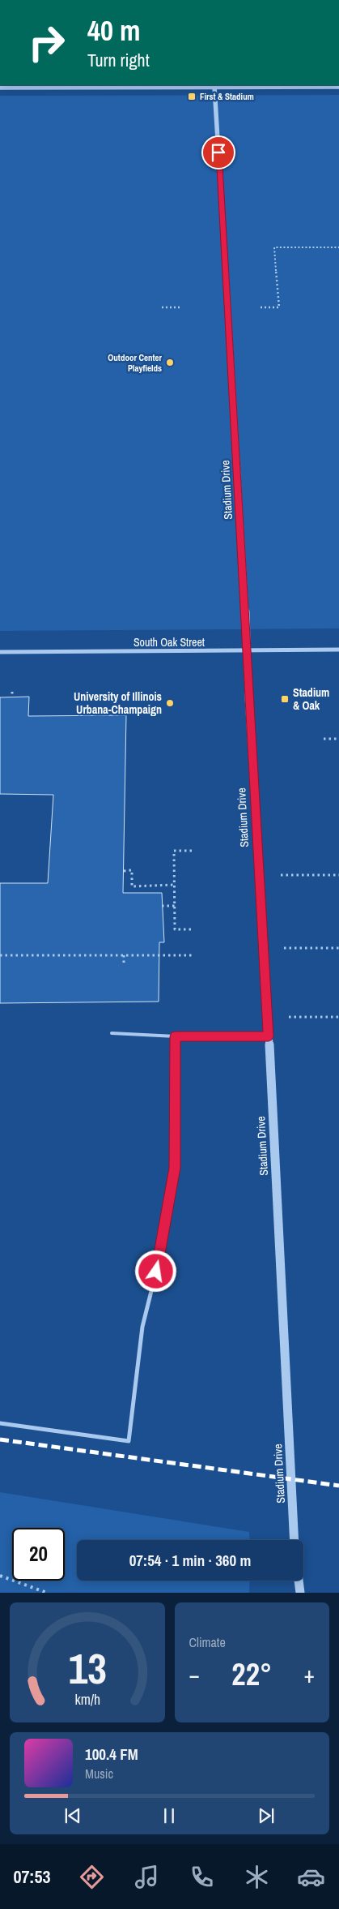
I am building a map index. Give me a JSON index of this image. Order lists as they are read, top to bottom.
{
  "streets": {
    "street": ["Stadium Drive", "South Oak Street"]
  },
  "crossings": [
    ["Stadium Drive", "South Oak Street"]
  ],
  "places": {
    "transit": ["First & Stadium", "Stadium & Oak"],
    "other": ["Outdoor Center Playfields", "University of Illinois Urbana-Champaign"]
  },
  "page": {
    "turn": ["40 m", "Turn right"],
    "limit": "20",
    "trip": "07:54 · 1 min · 360 m",
    "tile": "Climate",
    "heat": ["−", "22°", "+"],
    "song": ["100.4 FM", "Music"],
    "tabs": "07:53",
    "gauge": ["13", "km/h"]
  }
}
